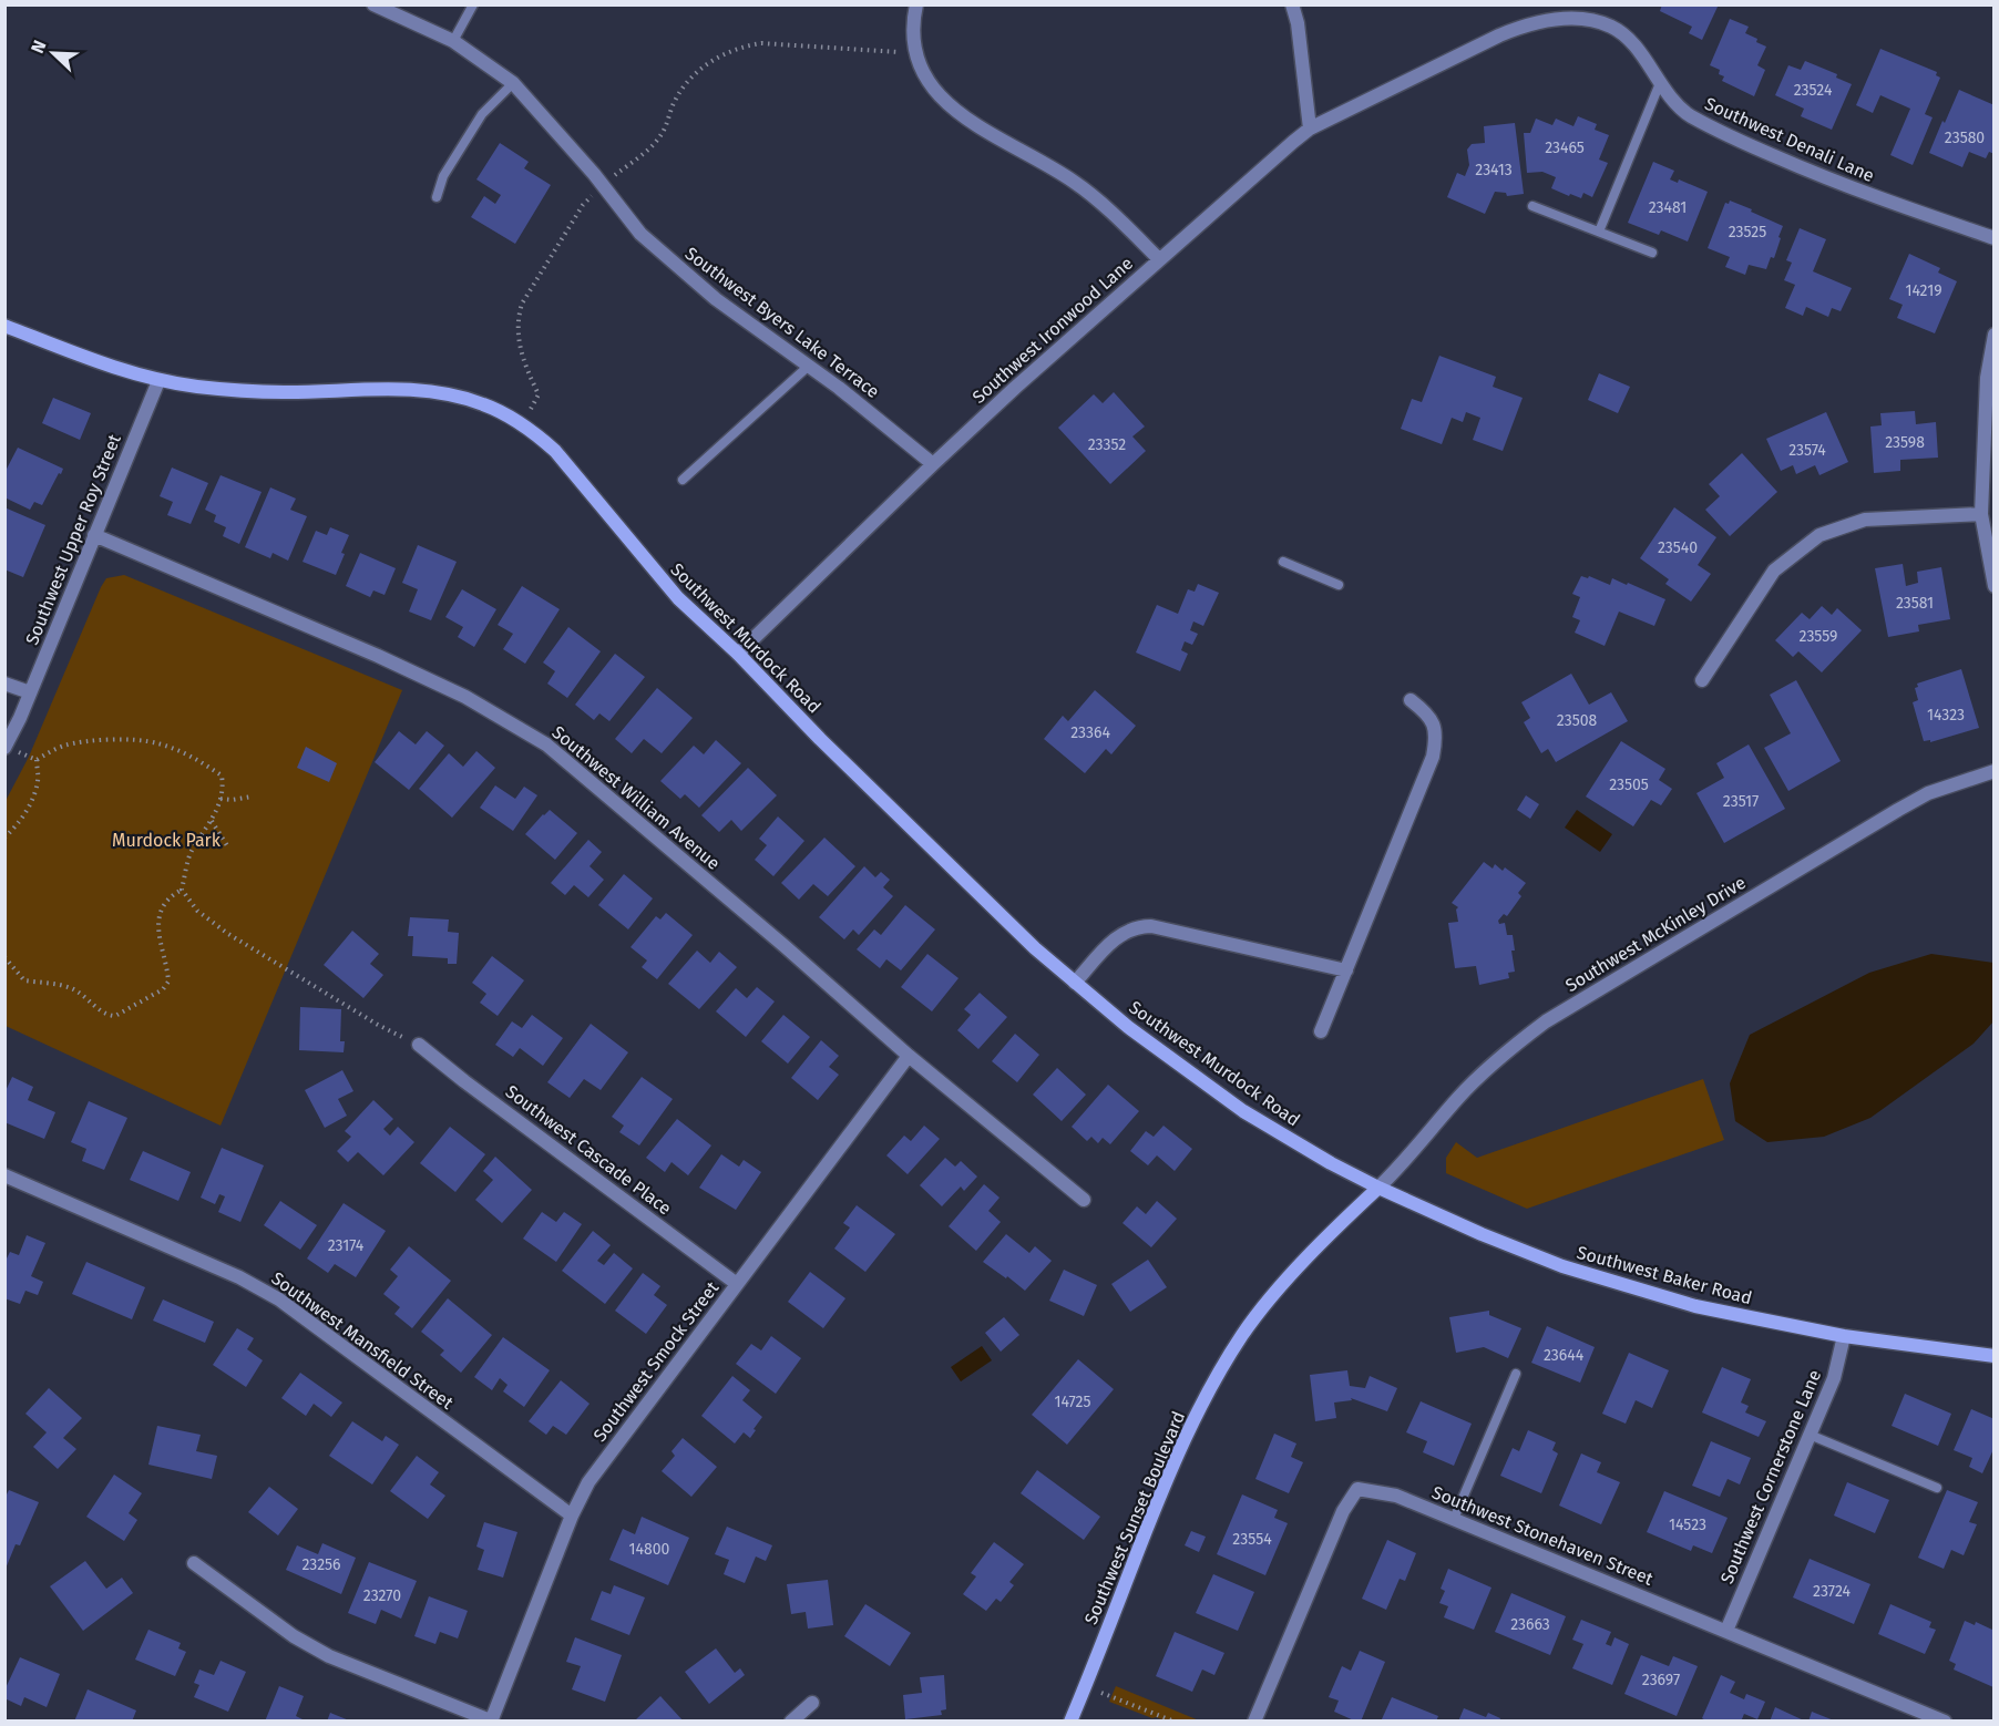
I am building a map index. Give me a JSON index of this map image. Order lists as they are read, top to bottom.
{
  "streets": {
    "main road": ["Southwest Murdock Road", "Southwest Baker Road", "Southwest Sunset Boulevard"],
    "street": [
      "Southwest Denali Lane",
      "Southwest Byers Lake Terrace",
      "Southwest Ironwood Lane",
      "Southwest Upper Roy Street",
      "Southwest William Avenue",
      "Southwest McKinley Drive",
      "Southwest Cascade Place",
      "Southwest Mansfield Street",
      "Southwest Smock Street",
      "Southwest Cornerstone Lane",
      "Southwest Stonehaven Street"
    ]
  },
  "crossings": [
    ["Southwest Denali Lane", "Southwest Ironwood Lane"],
    ["Southwest Byers Lake Terrace", "Southwest Ironwood Lane"],
    ["Southwest Ironwood Lane", "Southwest Murdock Road"],
    ["Southwest Upper Roy Street", "Southwest Murdock Road"],
    ["Southwest Upper Roy Street", "Southwest William Avenue"],
    ["Southwest Murdock Road", "Southwest McKinley Drive"],
    ["Southwest Murdock Road", "Southwest Baker Road"],
    ["Southwest Murdock Road", "Southwest Sunset Boulevard"],
    ["Southwest William Avenue", "Southwest Smock Street"],
    ["Southwest McKinley Drive", "Southwest Baker Road"],
    ["Southwest McKinley Drive", "Southwest Sunset Boulevard"],
    ["Southwest Cascade Place", "Southwest Smock Street"],
    ["Southwest Baker Road", "Southwest Cornerstone Lane"],
    ["Southwest Baker Road", "Southwest Sunset Boulevard"],
    ["Southwest Mansfield Street", "Southwest Smock Street"],
    ["Southwest Cornerstone Lane", "Southwest Stonehaven Street"]
  ],
  "parks": ["Murdock Park"],
  "house_numbers": [
    "23524",
    "23580",
    "23465",
    "23413",
    "23481",
    "23525",
    "14219",
    "23598",
    "23352",
    "23574",
    "23540",
    "23581",
    "23559",
    "14323",
    "23508",
    "23364",
    "23505",
    "23517",
    "23174",
    "23644",
    "14725",
    "14523",
    "23554",
    "14800",
    "23256",
    "23724",
    "23270",
    "23663",
    "23697"
  ],
  "north": "top left"
}
